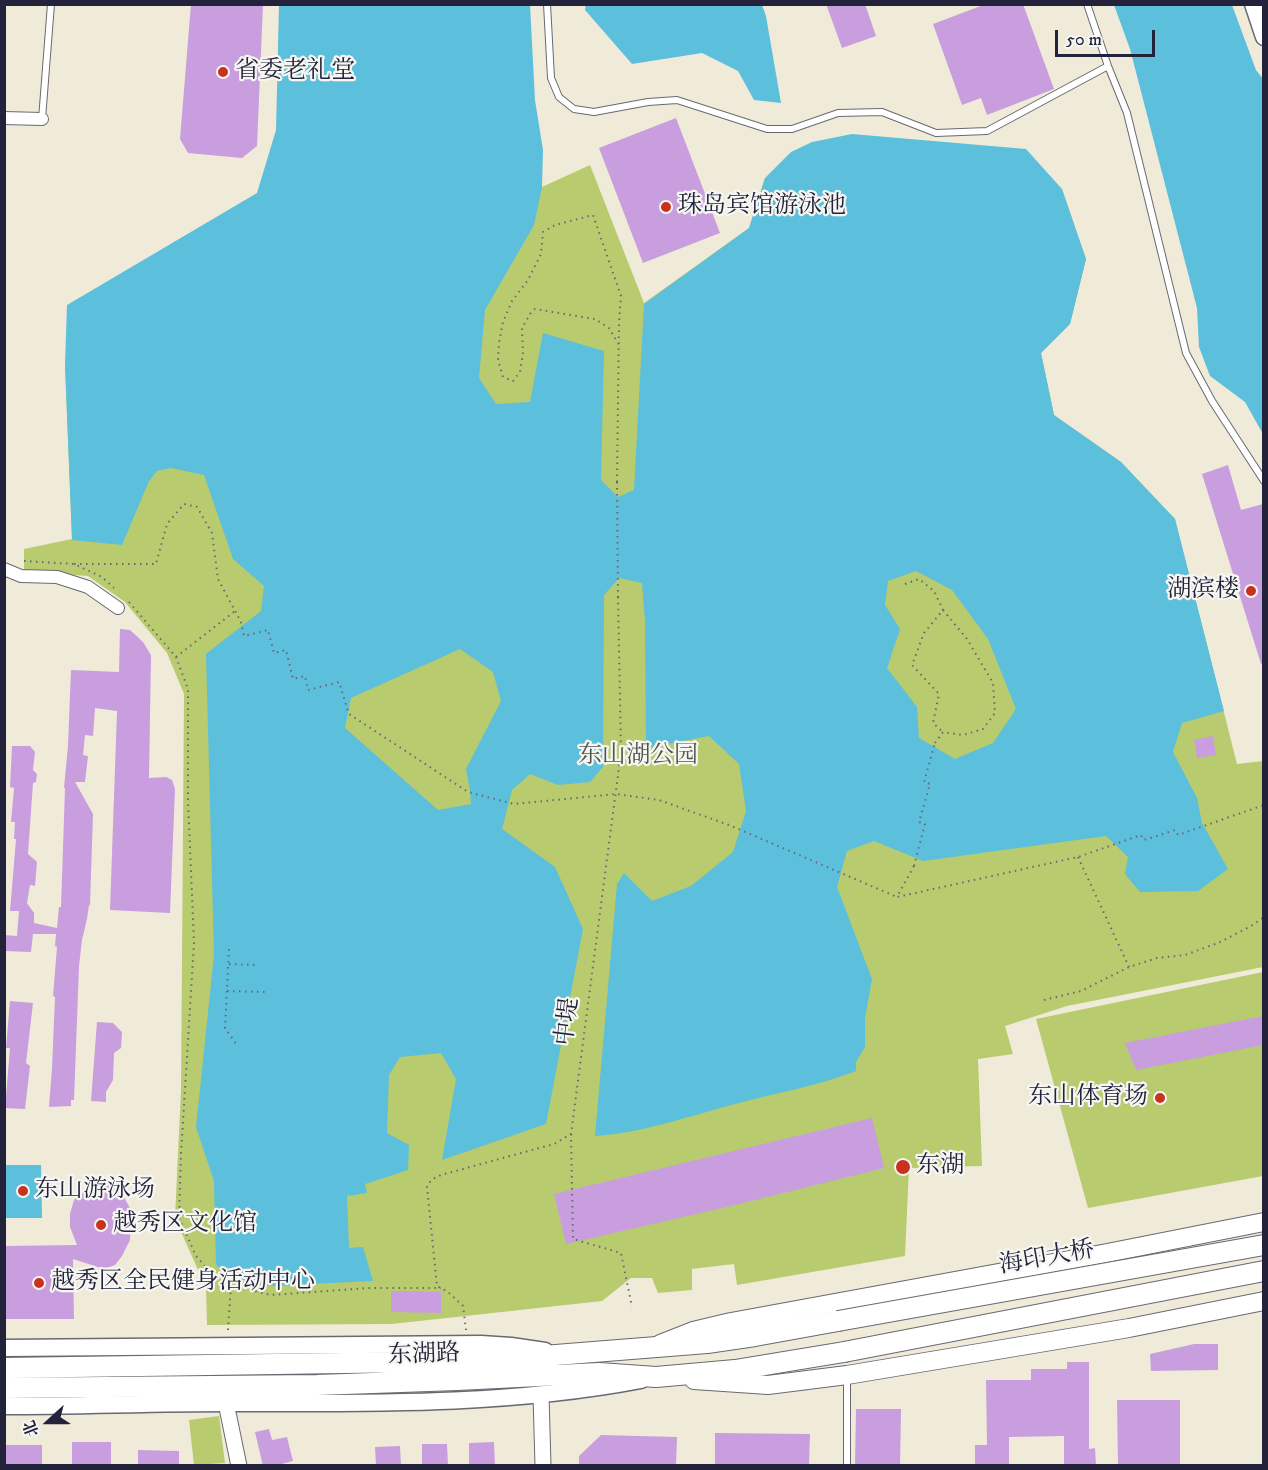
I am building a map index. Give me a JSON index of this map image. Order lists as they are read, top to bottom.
{
  "streets": {
    "highway": ["海印大桥", "东湖路"],
    "path": ["中堤"]
  },
  "crossings": [
    ["海印大桥", "东湖路"]
  ],
  "parks": ["东山湖公园"],
  "places": [
    "省委老礼堂",
    "珠岛宾馆游泳池",
    "湖滨楼",
    "东山体育场",
    "东湖",
    "东山游泳场",
    "越秀区文化馆",
    "越秀区全民健身活动中心"
  ],
  "scale_bar": "50 m",
  "north": "left"
}
